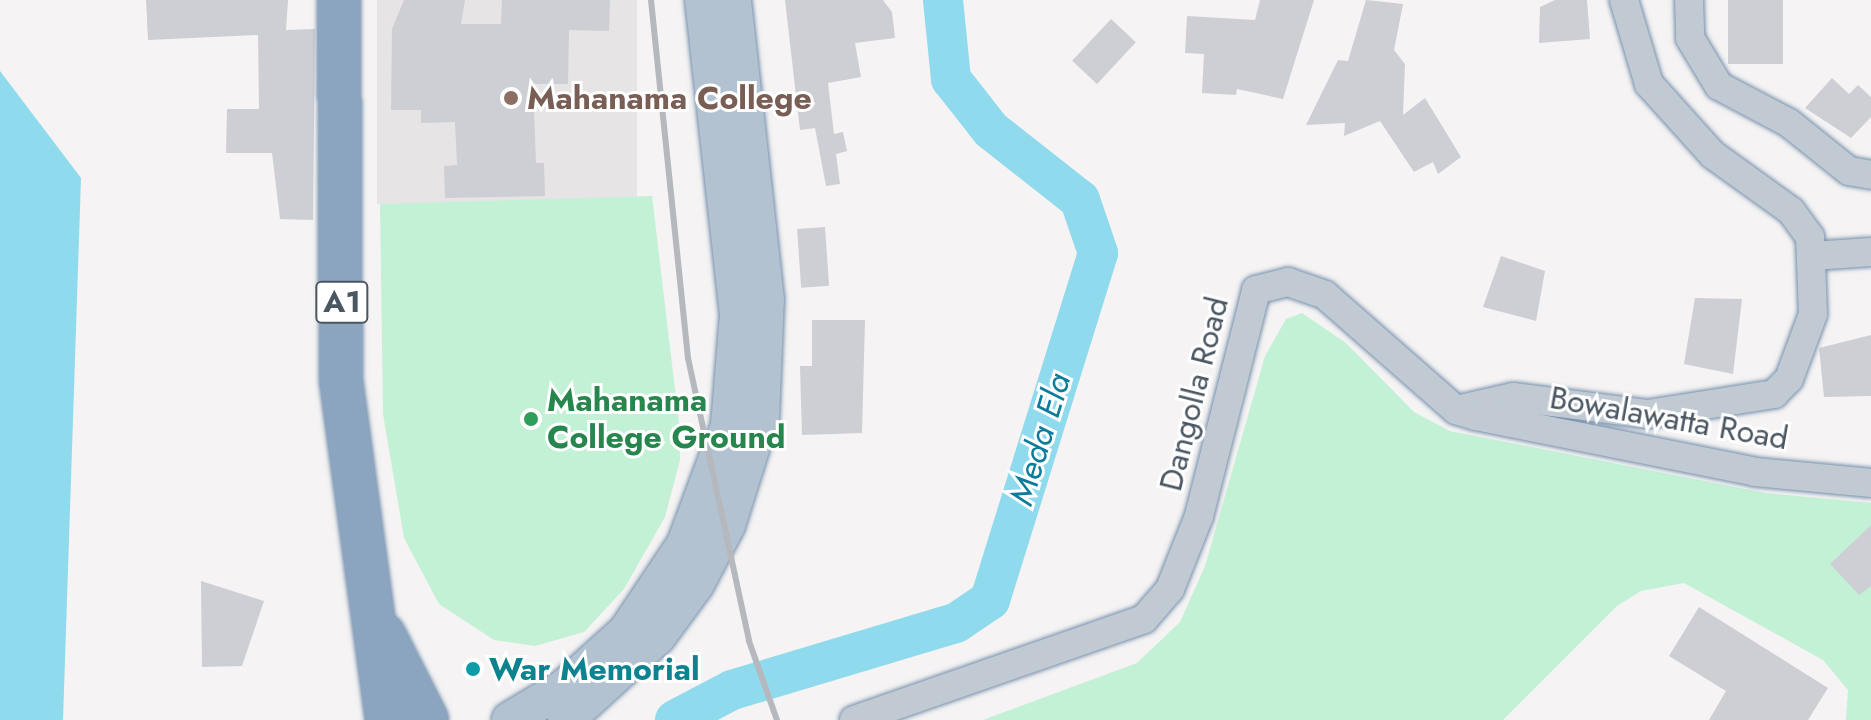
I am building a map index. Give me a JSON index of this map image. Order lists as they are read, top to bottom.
{
  "streets": {
    "highway": ["A1"],
    "street": ["Dangolla Road", "Bowalawatta Road"]
  },
  "crossings": [
    ["Dangolla Road", "Bowalawatta Road"]
  ],
  "water": ["Meda Ela"],
  "places": ["Mahanama College", "Mahanama College Ground", "War Memorial"]
}
